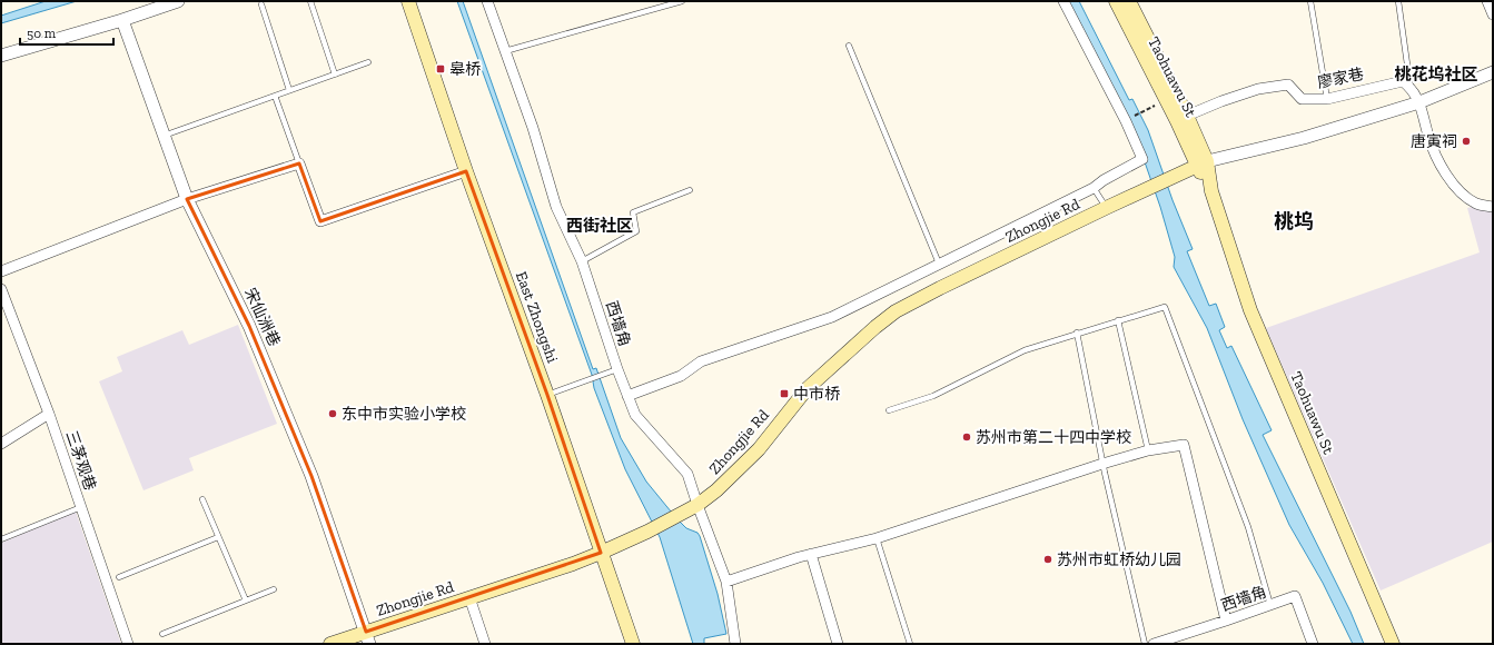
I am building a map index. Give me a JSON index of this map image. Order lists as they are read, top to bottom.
{
  "streets": {
    "main road": ["Taohuawu St", "Zhongjie Rd", "East Zhongshi"],
    "street": [
      "廖家巷",
      "宋仙洲巷",
      "西墙角",
      "三茅观巷"
    ]
  },
  "crossings": [
    ["Taohuawu St", "廖家巷"],
    ["Taohuawu St", "Zhongjie Rd"],
    ["Zhongjie Rd", "宋仙洲巷"],
    ["Zhongjie Rd", "East Zhongshi"],
    ["Zhongjie Rd", "西墙角"]
  ],
  "districts": ["桃花坞社区", "桃坞", "西街社区"],
  "places": {
    "transit": ["皋桥", "中市桥"],
    "other": [
      "唐寅祠",
      "东中市实验小学校",
      "苏州市第二十四中学校",
      "苏州市虹桥幼儿园"
    ]
  },
  "scale_bar": "50 m"
}
